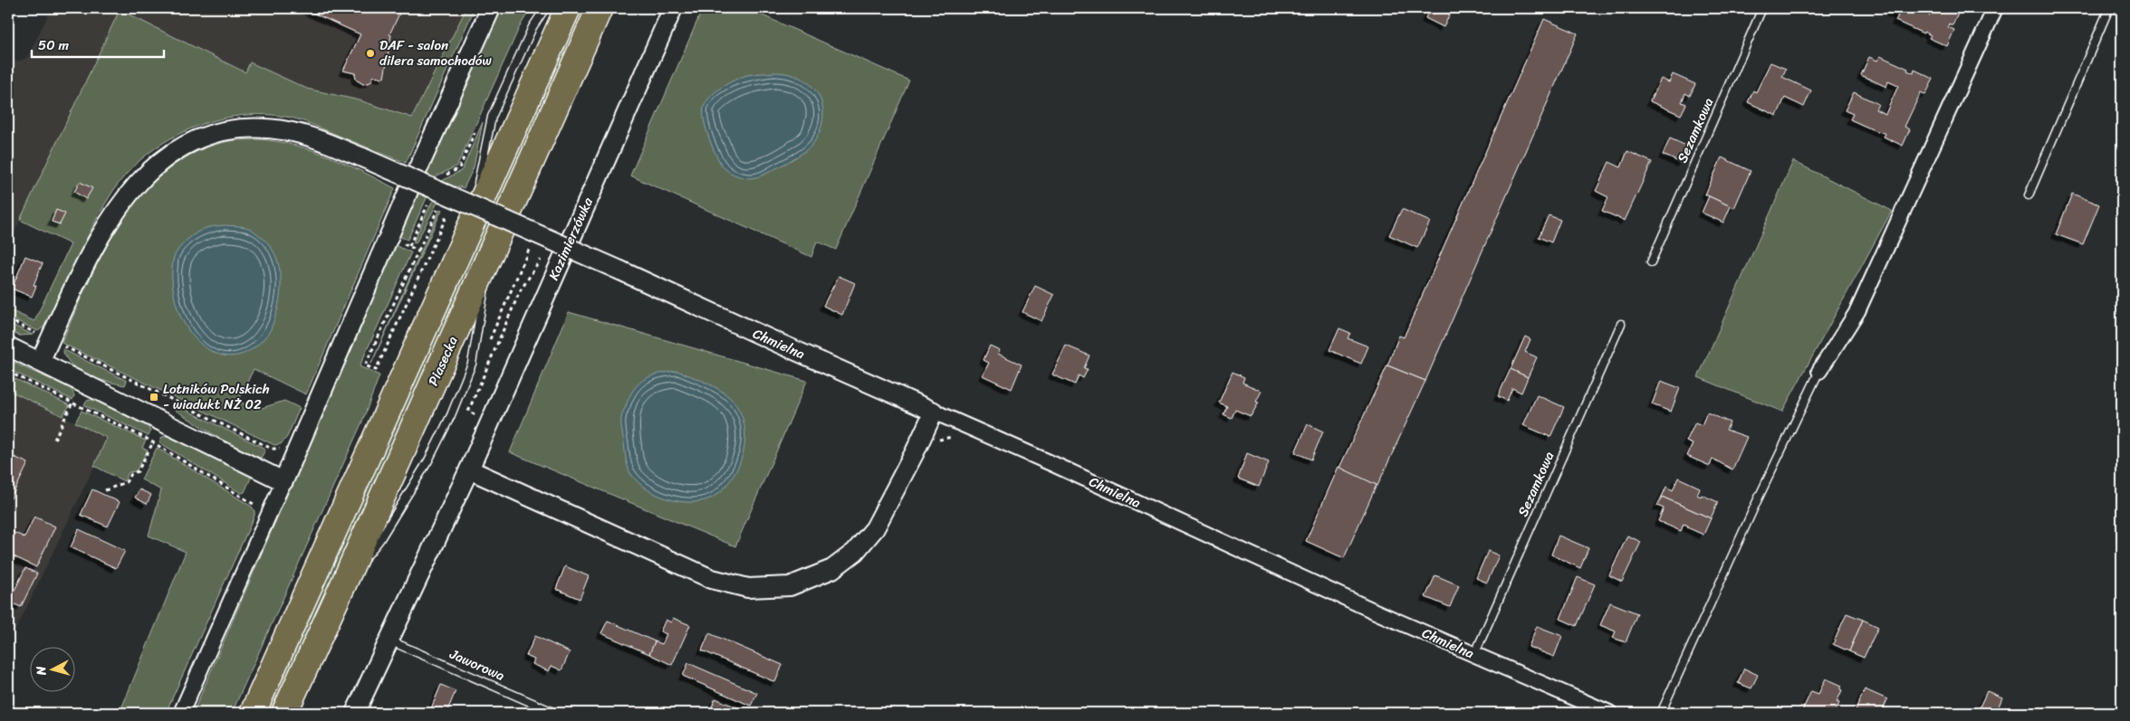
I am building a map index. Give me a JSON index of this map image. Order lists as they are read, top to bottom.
{
  "streets": {
    "highway": ["Piasecka"],
    "street": ["Kazimierzówka", "Chmielna"],
    "lane": ["Sezamkowa", "Jaworowa"]
  },
  "crossings": [
    ["Sezamkowa", "Chmielna"],
    ["Kazimierzówka", "Jaworowa"]
  ],
  "places": {
    "other": ["DAF - salon dilera samochodów"],
    "transit": ["Lotników Polskich - wiadukt NŻ 02"]
  },
  "scale_bar": "50 m",
  "north": "left"
}
